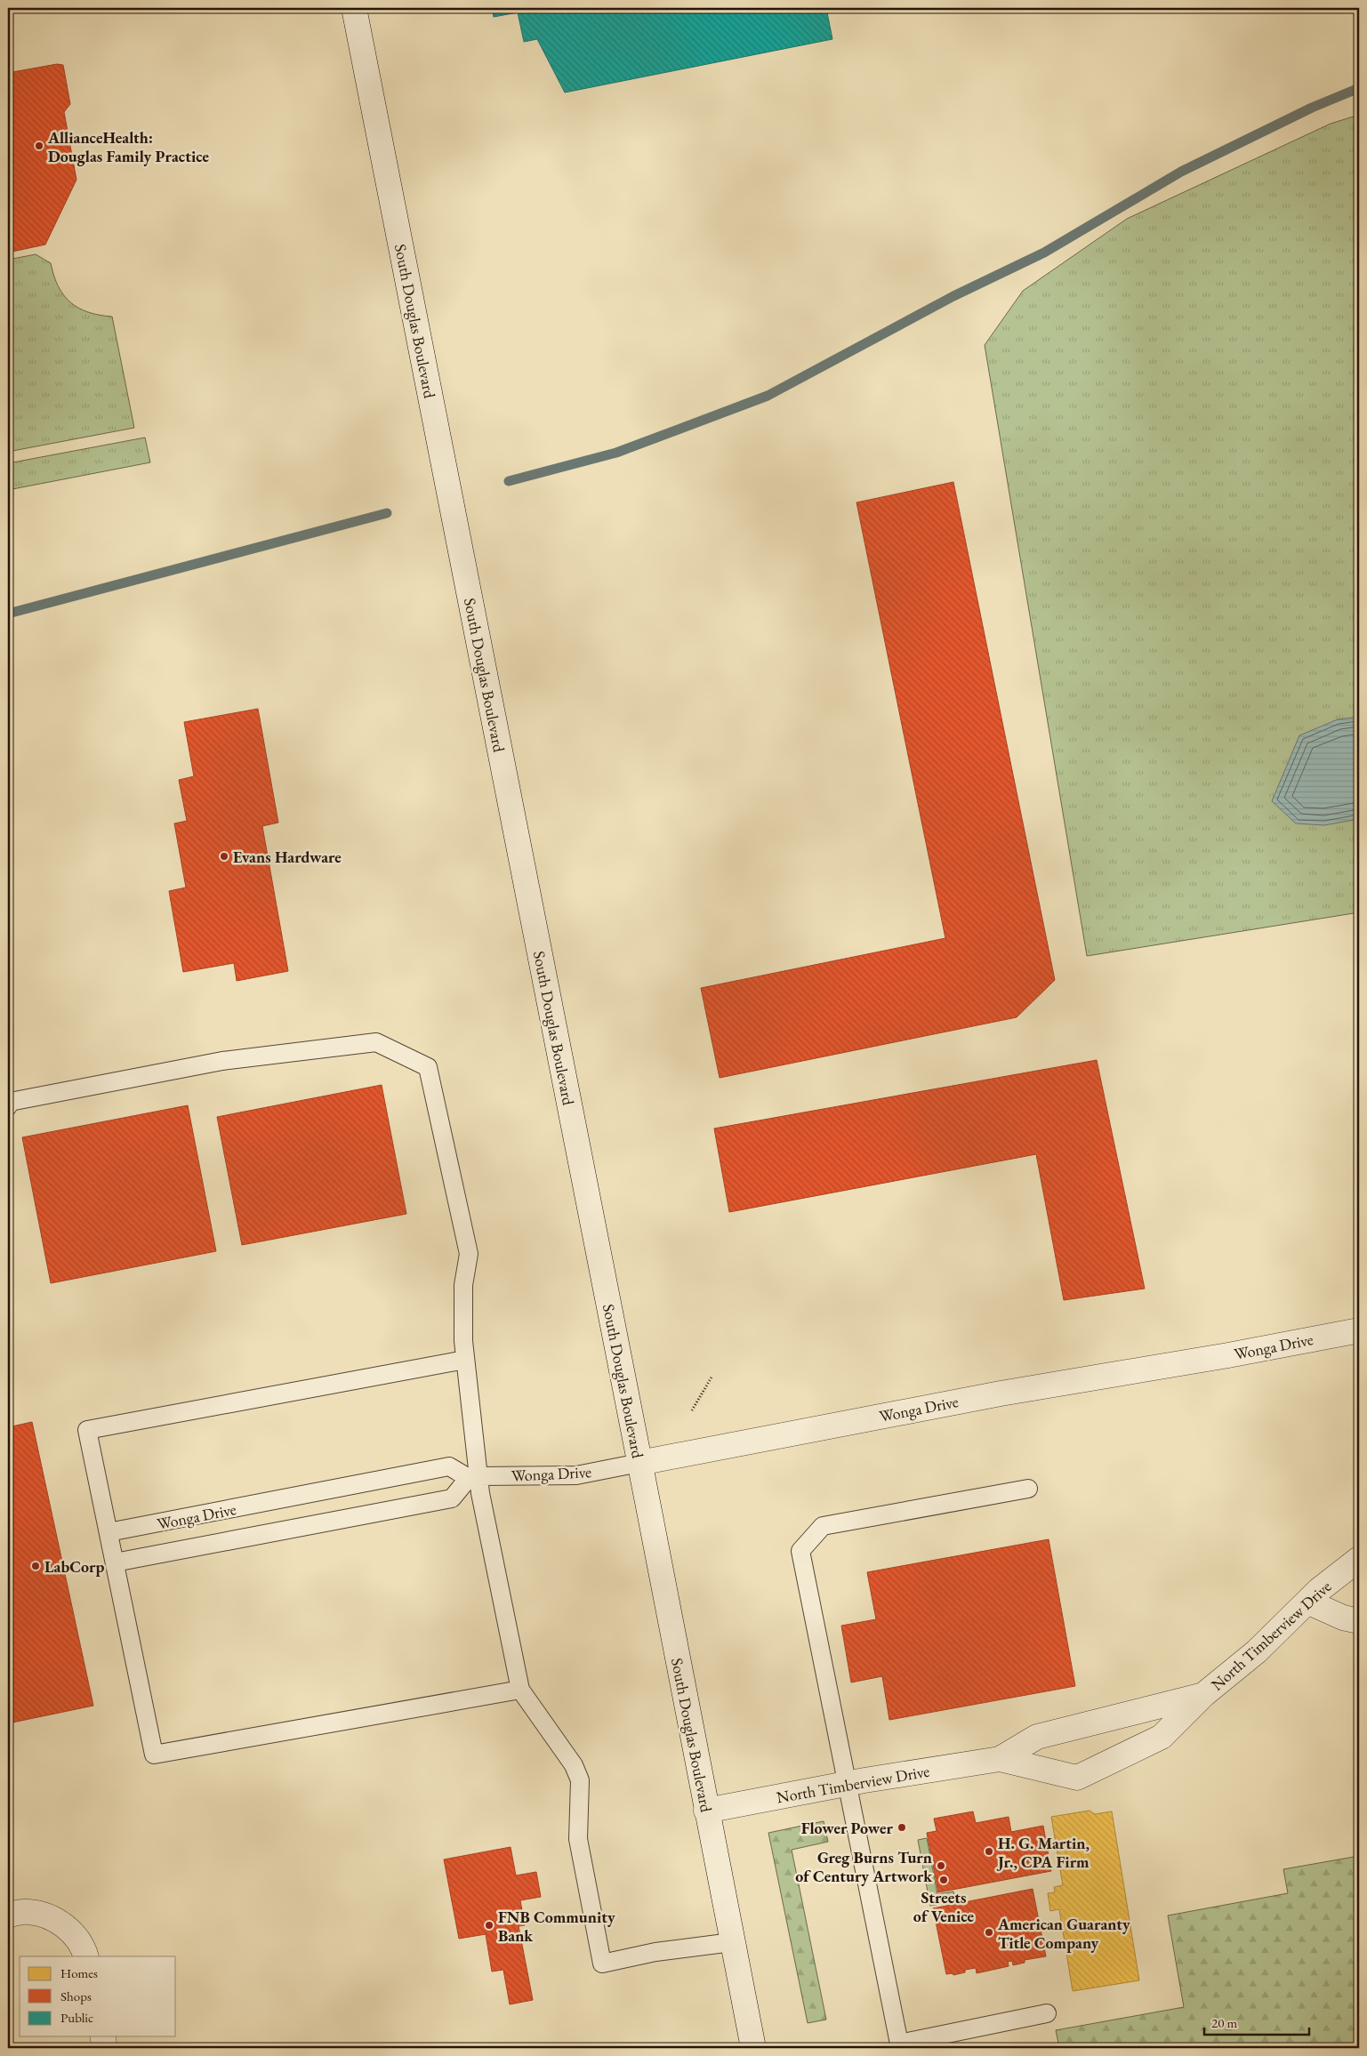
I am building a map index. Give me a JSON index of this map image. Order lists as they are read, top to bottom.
{
  "streets": {
    "main road": ["South Douglas Boulevard", "Wonga Drive", "North Timberview Drive"]
  },
  "crossings": [
    ["South Douglas Boulevard", "Wonga Drive"],
    ["South Douglas Boulevard", "North Timberview Drive"]
  ],
  "places": [
    "AllianceHealth: Douglas Family Practice",
    "Evans Hardware",
    "LabCorp",
    "Flower Power",
    "H. G. Martin, Jr., CPA Firm",
    "Greg Burns Turn of Century Artwork",
    "Streets of Venice",
    "FNB Community Bank",
    "American Guaranty Title Company"
  ],
  "legend": ["Homes", "Shops", "Public"],
  "scale_bar": "20 m"
}
